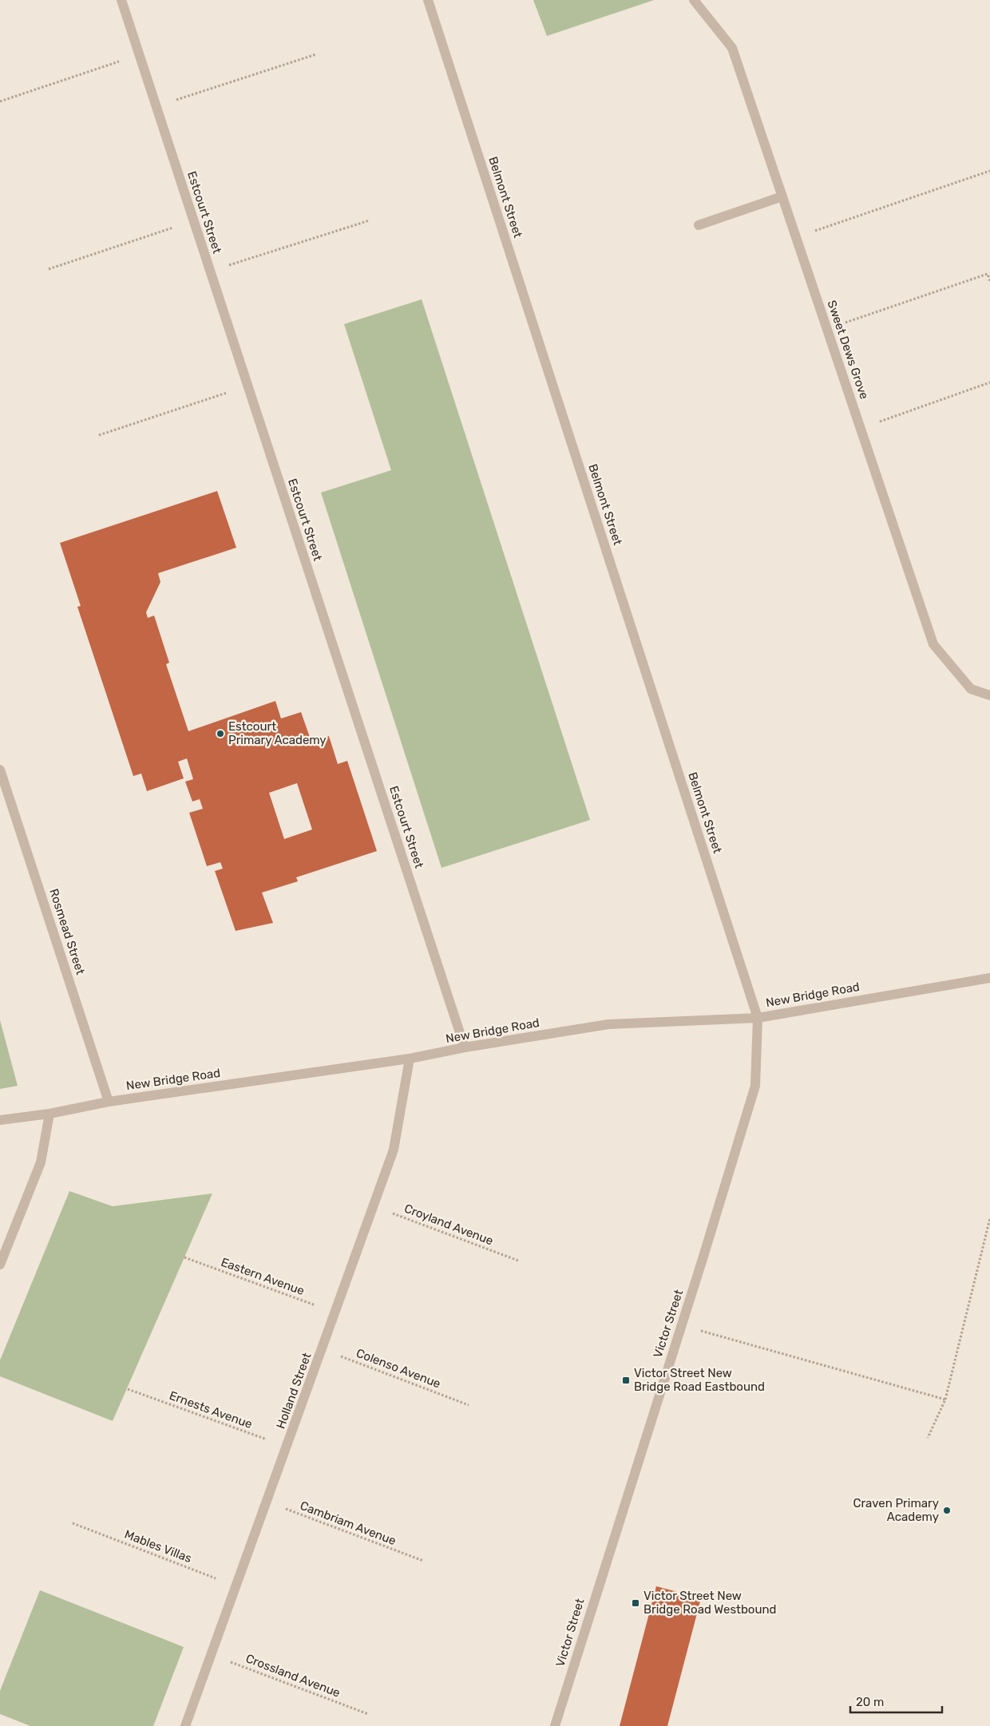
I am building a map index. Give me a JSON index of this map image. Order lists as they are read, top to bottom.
{
  "streets": {
    "street": [
      "Belmont Street",
      "Estcourt Street",
      "Sweet Dews Grove",
      "Rosmead Street",
      "New Bridge Road",
      "Victor Street",
      "Holland Street"
    ],
    "path": [
      "Croyland Avenue",
      "Eastern Avenue",
      "Colenso Avenue",
      "Ernests Avenue",
      "Cambriam Avenue",
      "Mables Villas",
      "Crossland Avenue"
    ]
  },
  "crossings": [
    ["Belmont Street", "New Bridge Road"],
    ["Belmont Street", "Victor Street"],
    ["Estcourt Street", "New Bridge Road"],
    ["Rosmead Street", "New Bridge Road"],
    ["New Bridge Road", "Victor Street"],
    ["New Bridge Road", "Holland Street"],
    ["Croyland Avenue", "Holland Street"],
    ["Eastern Avenue", "Holland Street"],
    ["Colenso Avenue", "Holland Street"],
    ["Holland Street", "Ernests Avenue"],
    ["Holland Street", "Cambriam Avenue"],
    ["Holland Street", "Mables Villas"],
    ["Holland Street", "Crossland Avenue"]
  ],
  "places": {
    "other": ["Estcourt Primary Academy", "Craven Primary Academy"],
    "transit": ["Victor Street New Bridge Road Eastbound", "Victor Street New Bridge Road Westbound"]
  },
  "scale_bar": "20 m"
}
